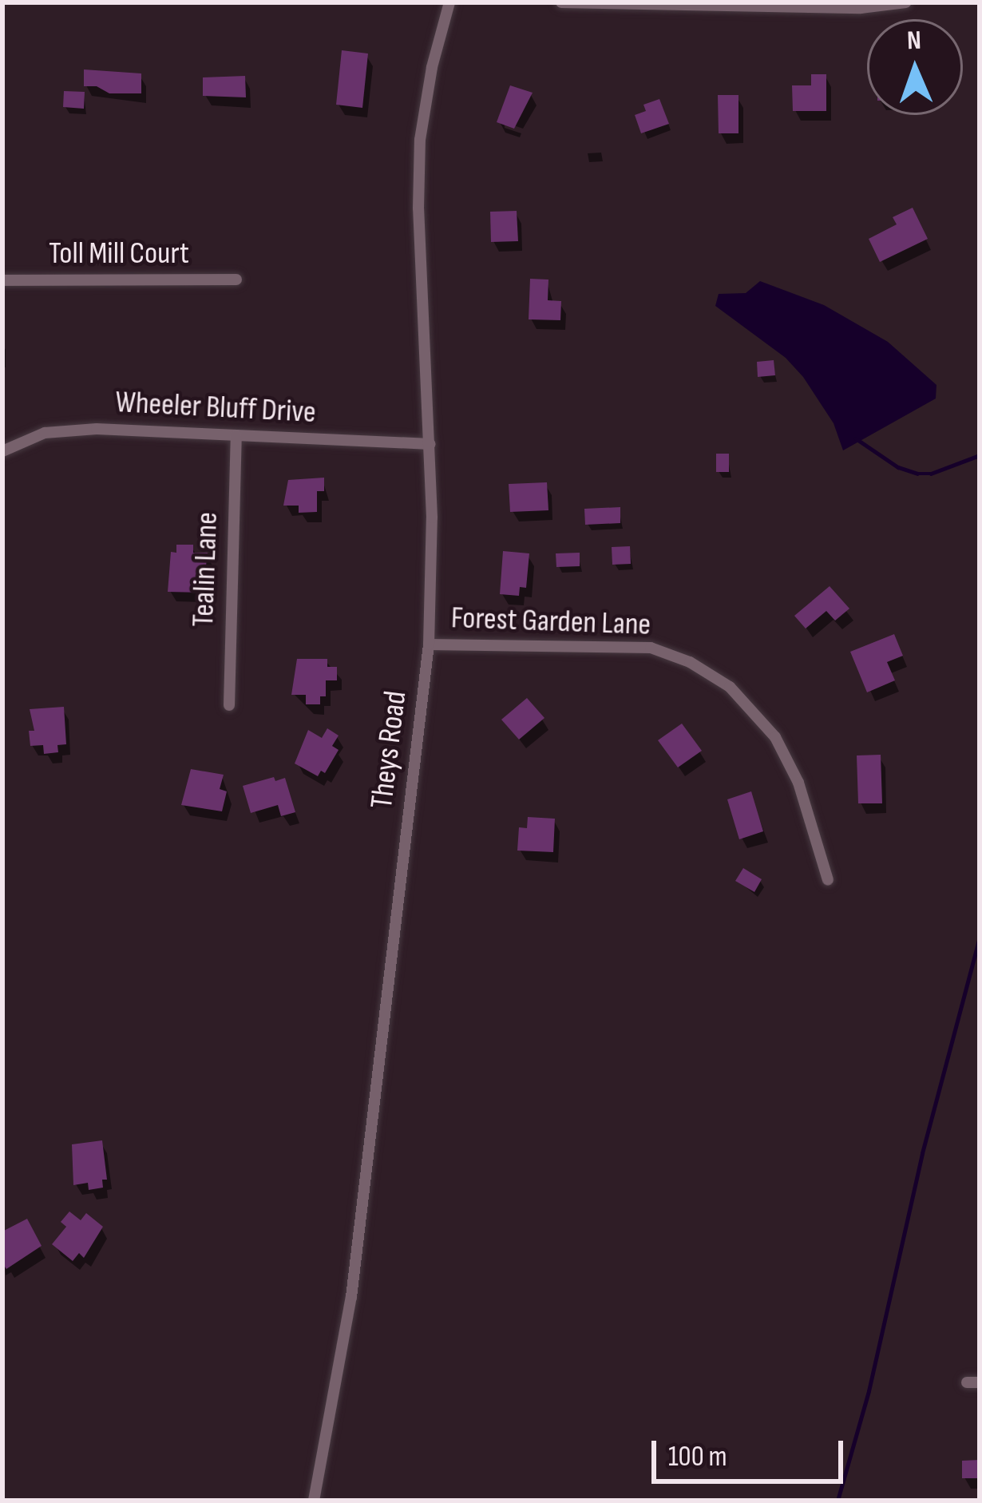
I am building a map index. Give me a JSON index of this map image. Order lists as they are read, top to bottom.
{
  "streets": {
    "street": [
      "Toll Mill Court",
      "Wheeler Bluff Drive",
      "Tealin Lane",
      "Forest Garden Lane",
      "Theys Road"
    ]
  },
  "crossings": [
    ["Wheeler Bluff Drive", "Tealin Lane"],
    ["Wheeler Bluff Drive", "Theys Road"],
    ["Forest Garden Lane", "Theys Road"]
  ],
  "scale_bar": "100 m",
  "north": "top"
}
